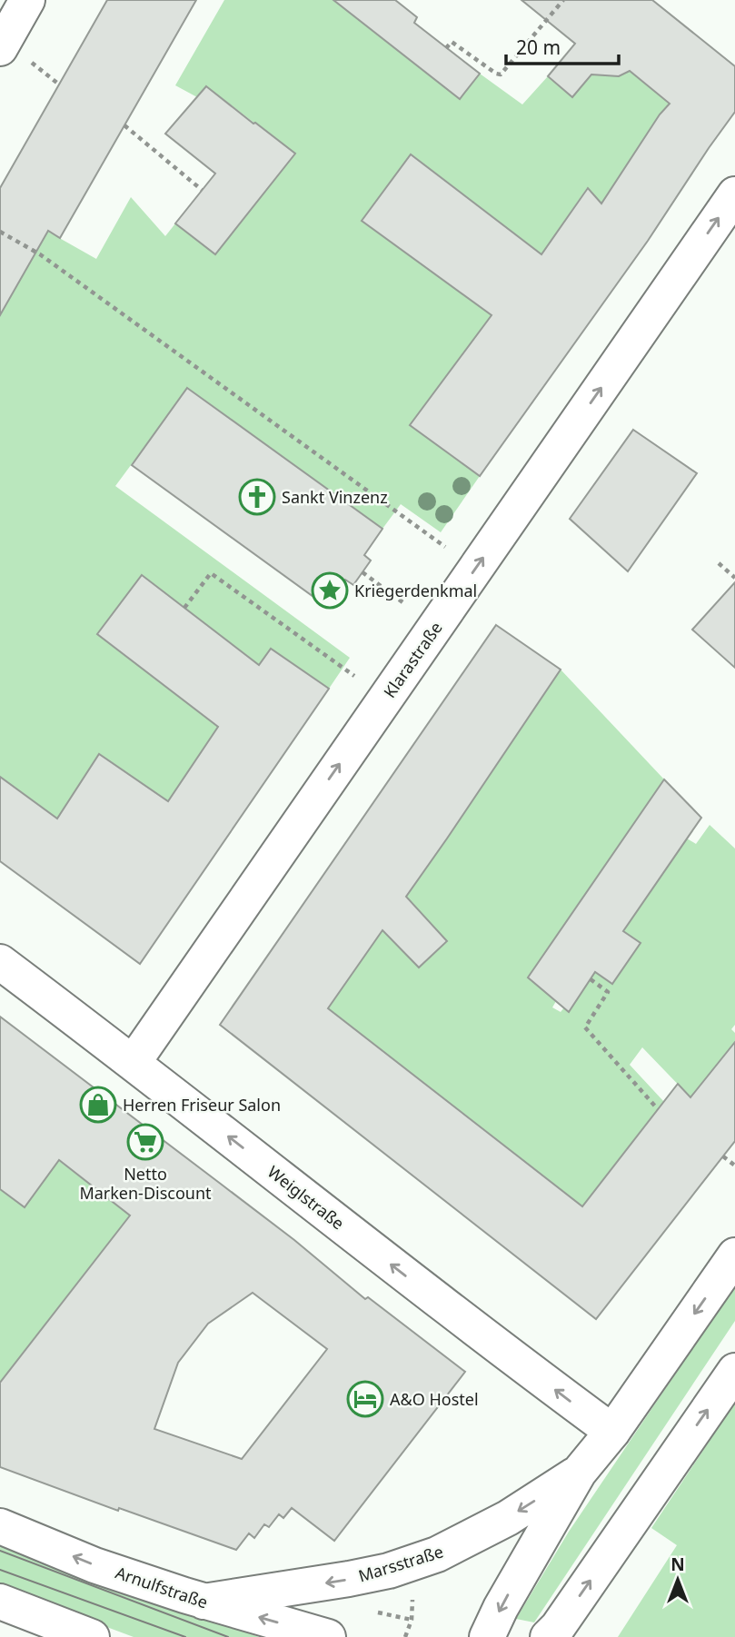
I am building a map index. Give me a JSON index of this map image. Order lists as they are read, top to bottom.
{
  "streets": {
    "street": [
      "Klarastraße",
      "Weiglstraße",
      "Marsstraße",
      "Arnulfstraße"
    ]
  },
  "crossings": [
    ["Klarastraße", "Weiglstraße"],
    ["Weiglstraße", "Marsstraße"],
    ["Marsstraße", "Arnulfstraße"]
  ],
  "one_way": ["Klarastraße", "Weiglstraße", "Arnulfstraße"],
  "places": {
    "church": ["Sankt Vinzenz"],
    "place": ["Kriegerdenkmal"],
    "shop": ["Herren Friseur Salon"],
    "supermarket": ["Netto Marken-Discount"],
    "hotel": ["A&O Hostel"]
  },
  "scale_bar": "20 m",
  "north": "top"
}
